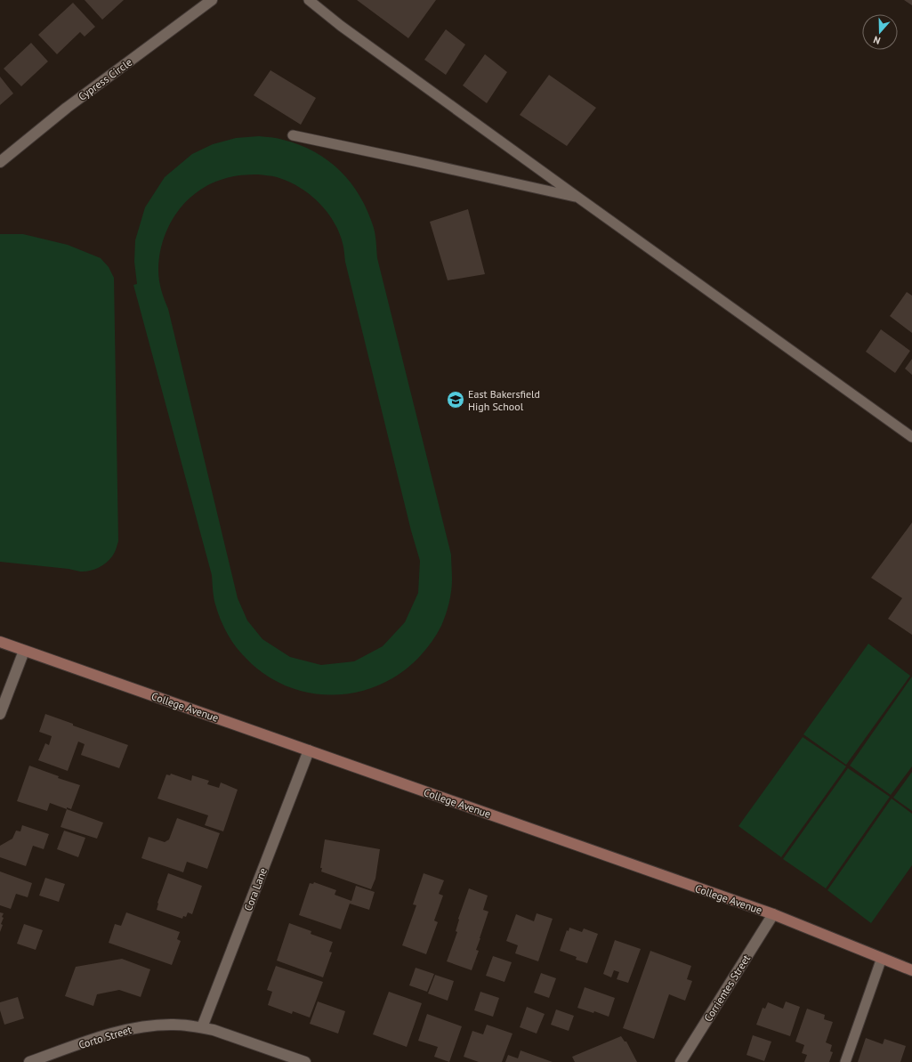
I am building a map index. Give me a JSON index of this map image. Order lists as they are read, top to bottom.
{
  "streets": {
    "street": [
      "Cypress Circle",
      "College Avenue",
      "Cora Lane",
      "Corrientes Street",
      "Corto Street"
    ]
  },
  "crossings": [
    ["College Avenue", "Cora Lane"],
    ["College Avenue", "Corrientes Street"],
    ["Cora Lane", "Corto Street"]
  ],
  "places": {
    "school or university": ["East Bakersfield High School"]
  },
  "north": "bottom"
}
